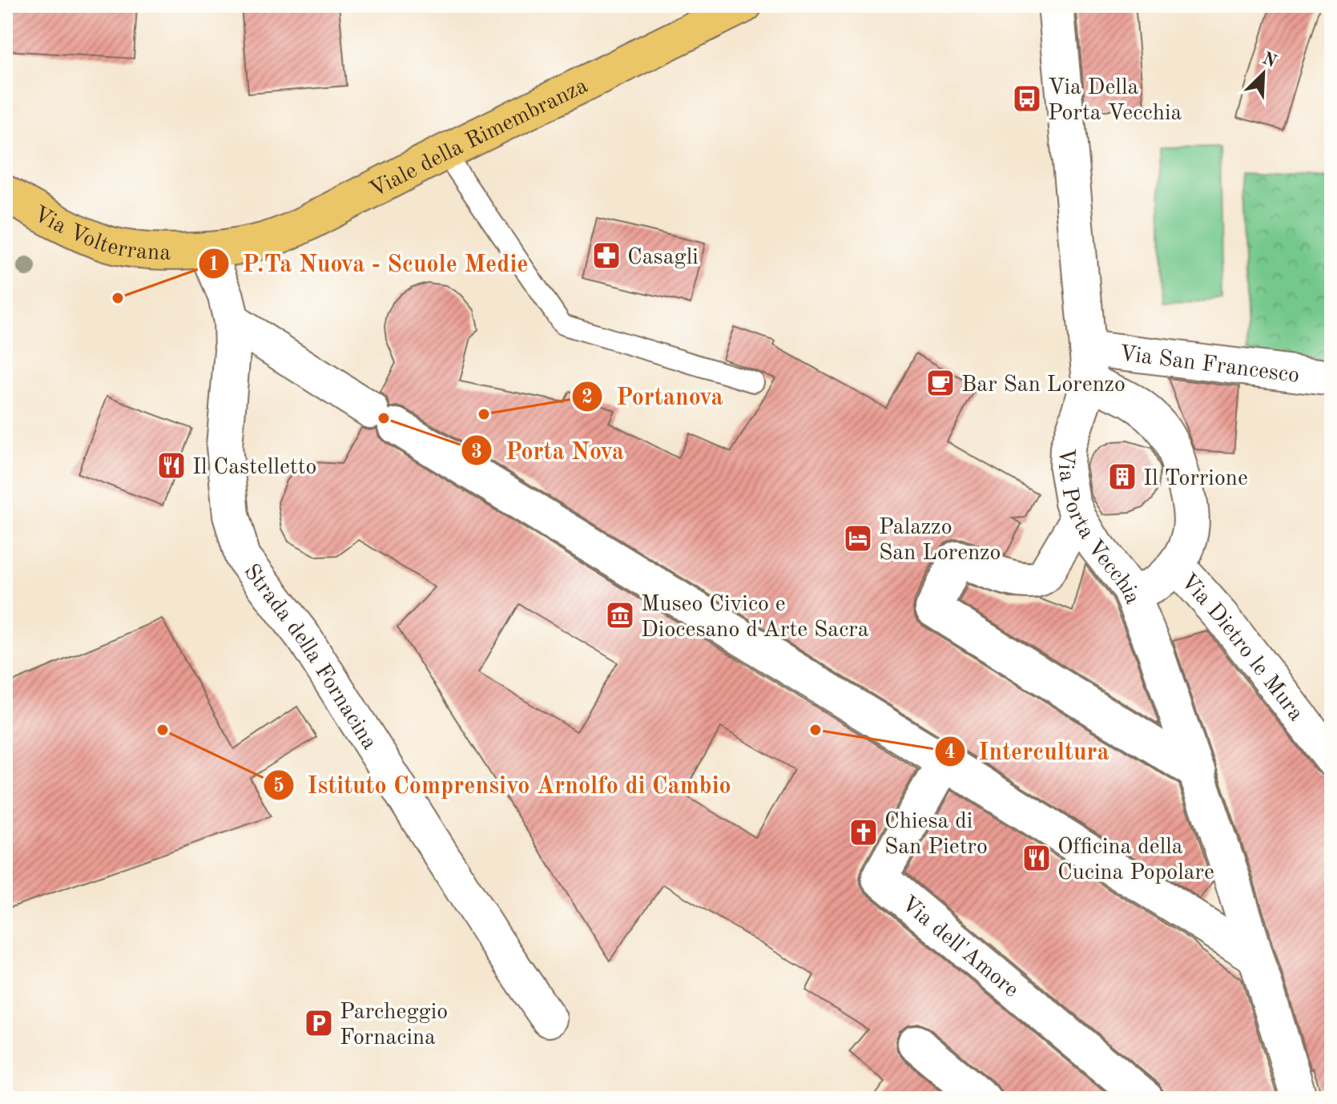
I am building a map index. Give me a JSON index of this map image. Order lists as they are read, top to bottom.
{
  "streets": {
    "main road": ["Viale della Rimembranza", "Via Volterrana"],
    "street": [
      "Via San Francesco",
      "Via Porta Vecchia",
      "Via Dietro le Mura",
      "Strada della Fornacina",
      "Via dell'Amore"
    ]
  },
  "crossings": [
    ["Viale della Rimembranza", "Via Volterrana"],
    ["Viale della Rimembranza", "Strada della Fornacina"],
    ["Via Volterrana", "Strada della Fornacina"],
    ["Via San Francesco", "Via Porta Vecchia"],
    ["Via Porta Vecchia", "Via Dietro le Mura"]
  ],
  "places": {
    "bus stop": ["Via Della Porta Vecchia"],
    "pharmacy": ["Casagli"],
    "other": [
      "P.Ta Nuova - Scuole Medie",
      "Portanova",
      "Porta Nova",
      "Istituto Comprensivo Arnolfo di Cambio",
      "Intercultura"
    ],
    "cafe": ["Bar San Lorenzo"],
    "restaurant": ["Il Castelletto", "Officina della Cucina Popolare"],
    "building": ["Il Torrione"],
    "hotel": ["Palazzo San Lorenzo"],
    "museum": ["Museo Civico e Diocesano d'Arte Sacra"],
    "church": ["Chiesa di San Pietro"],
    "parking": ["Parcheggio Fornacina"]
  },
  "north": "top right"
}
